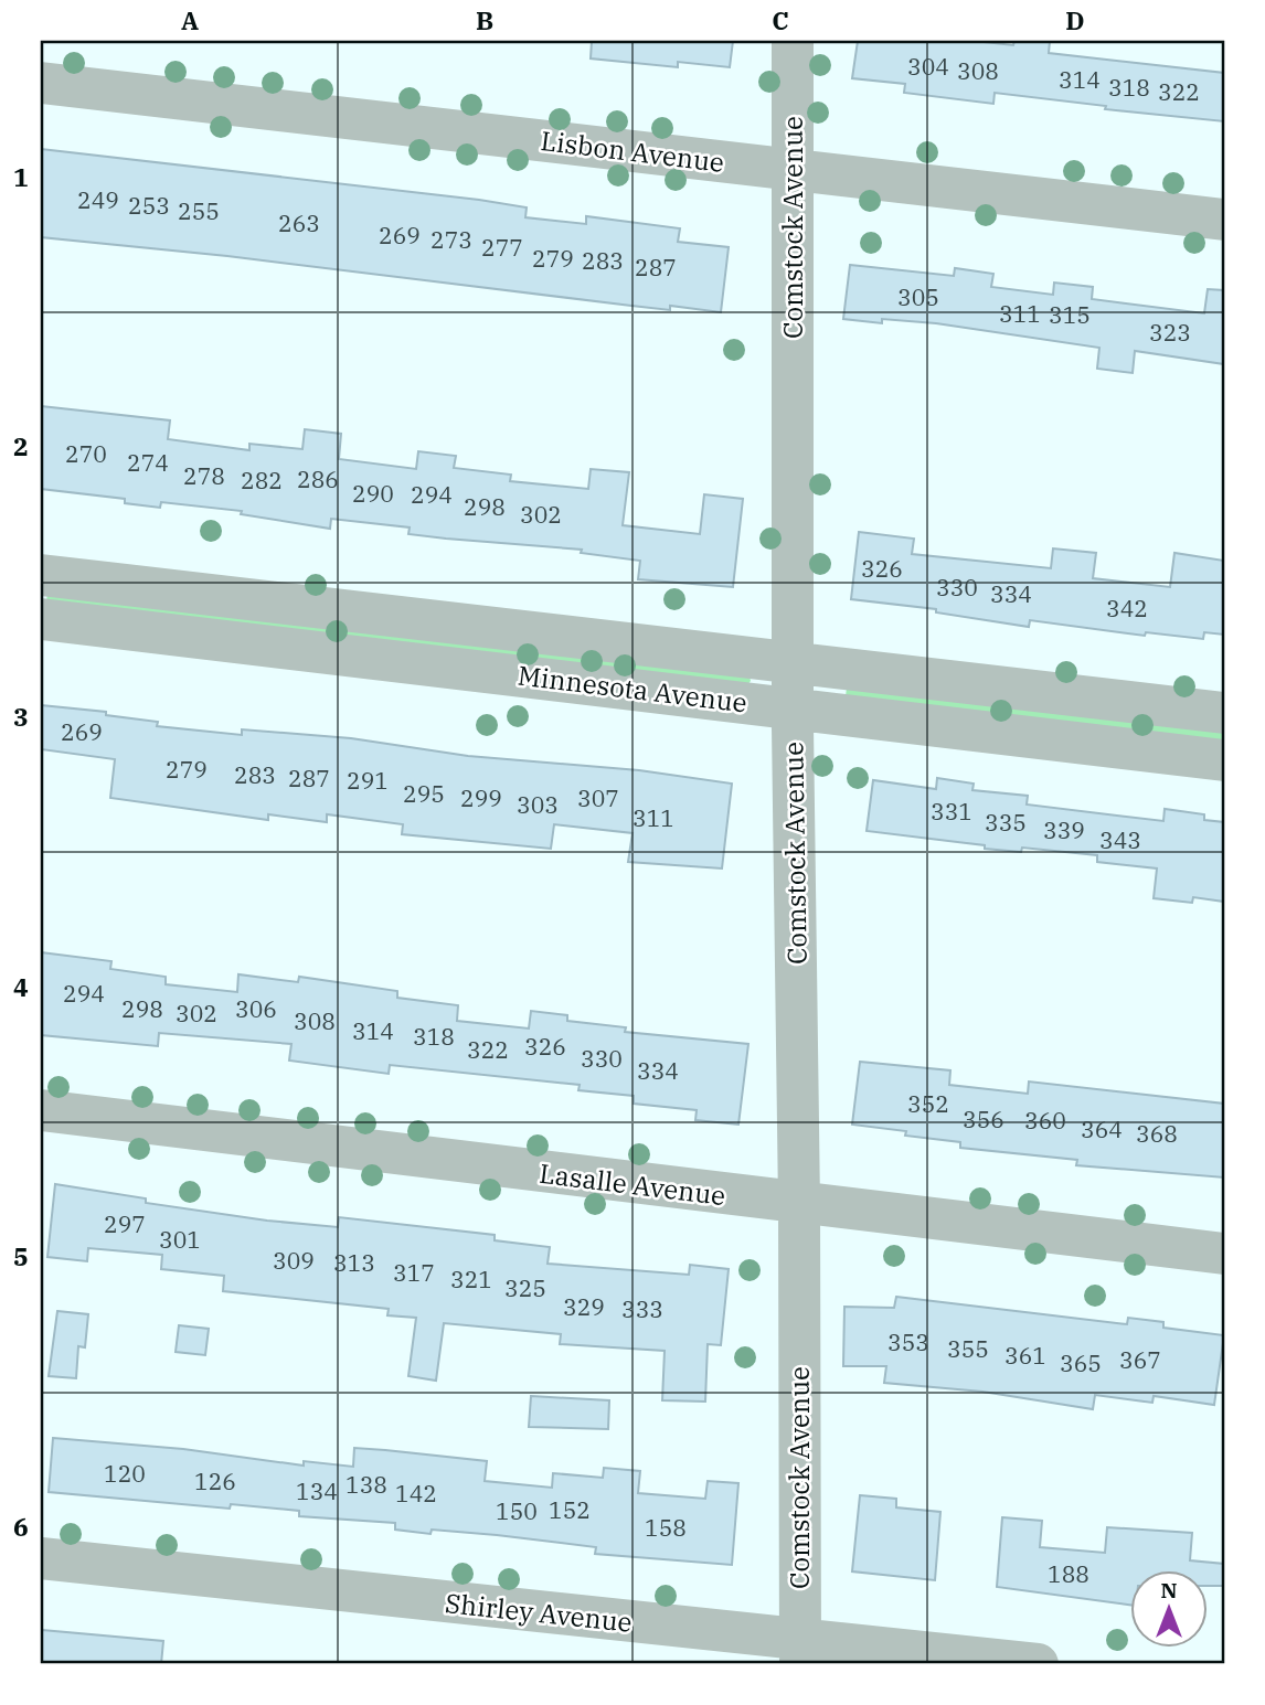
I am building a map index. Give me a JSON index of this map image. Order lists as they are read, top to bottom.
{
  "streets": {
    "street": [
      "Lisbon Avenue",
      "Comstock Avenue",
      "Minnesota Avenue",
      "Lasalle Avenue",
      "Shirley Avenue"
    ]
  },
  "crossings": [
    ["Lisbon Avenue", "Comstock Avenue"],
    ["Comstock Avenue", "Minnesota Avenue"],
    ["Comstock Avenue", "Lasalle Avenue"],
    ["Comstock Avenue", "Shirley Avenue"]
  ],
  "house_numbers": [
    "304",
    "308",
    "314",
    "318",
    "322",
    "249",
    "253",
    "255",
    "263",
    "269",
    "273",
    "277",
    "279",
    "283",
    "287",
    "305",
    "311",
    "315",
    "323",
    "270",
    "274",
    "278",
    "286",
    "282",
    "290",
    "294",
    "298",
    "302",
    "326",
    "330",
    "334",
    "342",
    "269",
    "279",
    "283",
    "287",
    "291",
    "295",
    "299",
    "307",
    "303",
    "331",
    "311",
    "335",
    "339",
    "343",
    "294",
    "298",
    "306",
    "302",
    "308",
    "314",
    "318",
    "326",
    "322",
    "330",
    "334",
    "352",
    "356",
    "360",
    "364",
    "368",
    "297",
    "301",
    "309",
    "313",
    "317",
    "321",
    "325",
    "329",
    "333",
    "353",
    "355",
    "361",
    "367",
    "365",
    "120",
    "126",
    "138",
    "134",
    "142",
    "152",
    "150",
    "158",
    "188"
  ],
  "north": "top",
  "grid": {
    "columns": [
      "A",
      "B",
      "C",
      "D"
    ],
    "rows": [
      "1",
      "2",
      "3",
      "4",
      "5",
      "6"
    ]
  }
}
